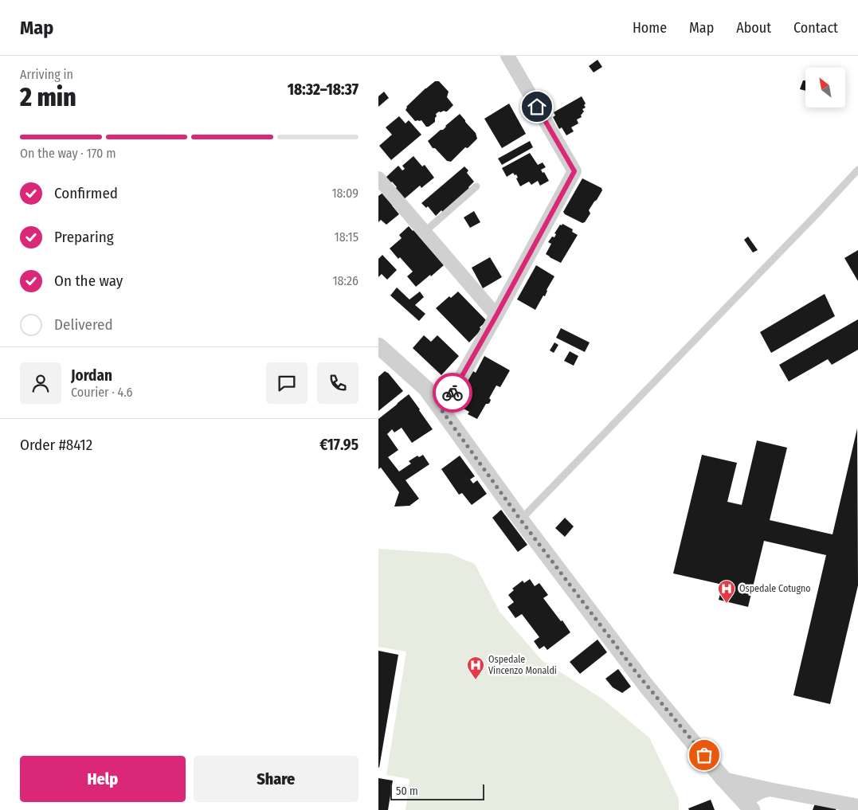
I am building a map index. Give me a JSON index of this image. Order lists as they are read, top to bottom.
{
  "places": {
    "hospital": ["Ospedale Cotugno", "Ospedale Vincenzo Monaldi"]
  },
  "scale_bar": "50 m",
  "north": "top left",
  "page": {
    "header": "Map",
    "nav": [
      "Home",
      "Map",
      "About",
      "Contact"
    ],
    "heading": ["2 min", "Arriving in", "18:32–18:37"],
    "panel": [
      "Jordan",
      "Courier · 4.6",
      "Order #8412",
      "€17.95"
    ],
    "bar": "On the way · 170 m",
    "list": [
      ["Confirmed", "18:09"],
      ["Preparing", "18:15"],
      ["On the way", "18:26"],
      "Delivered"
    ],
    "buttons": ["Help", "Share"],
    "scale": "50 m"
  }
}
